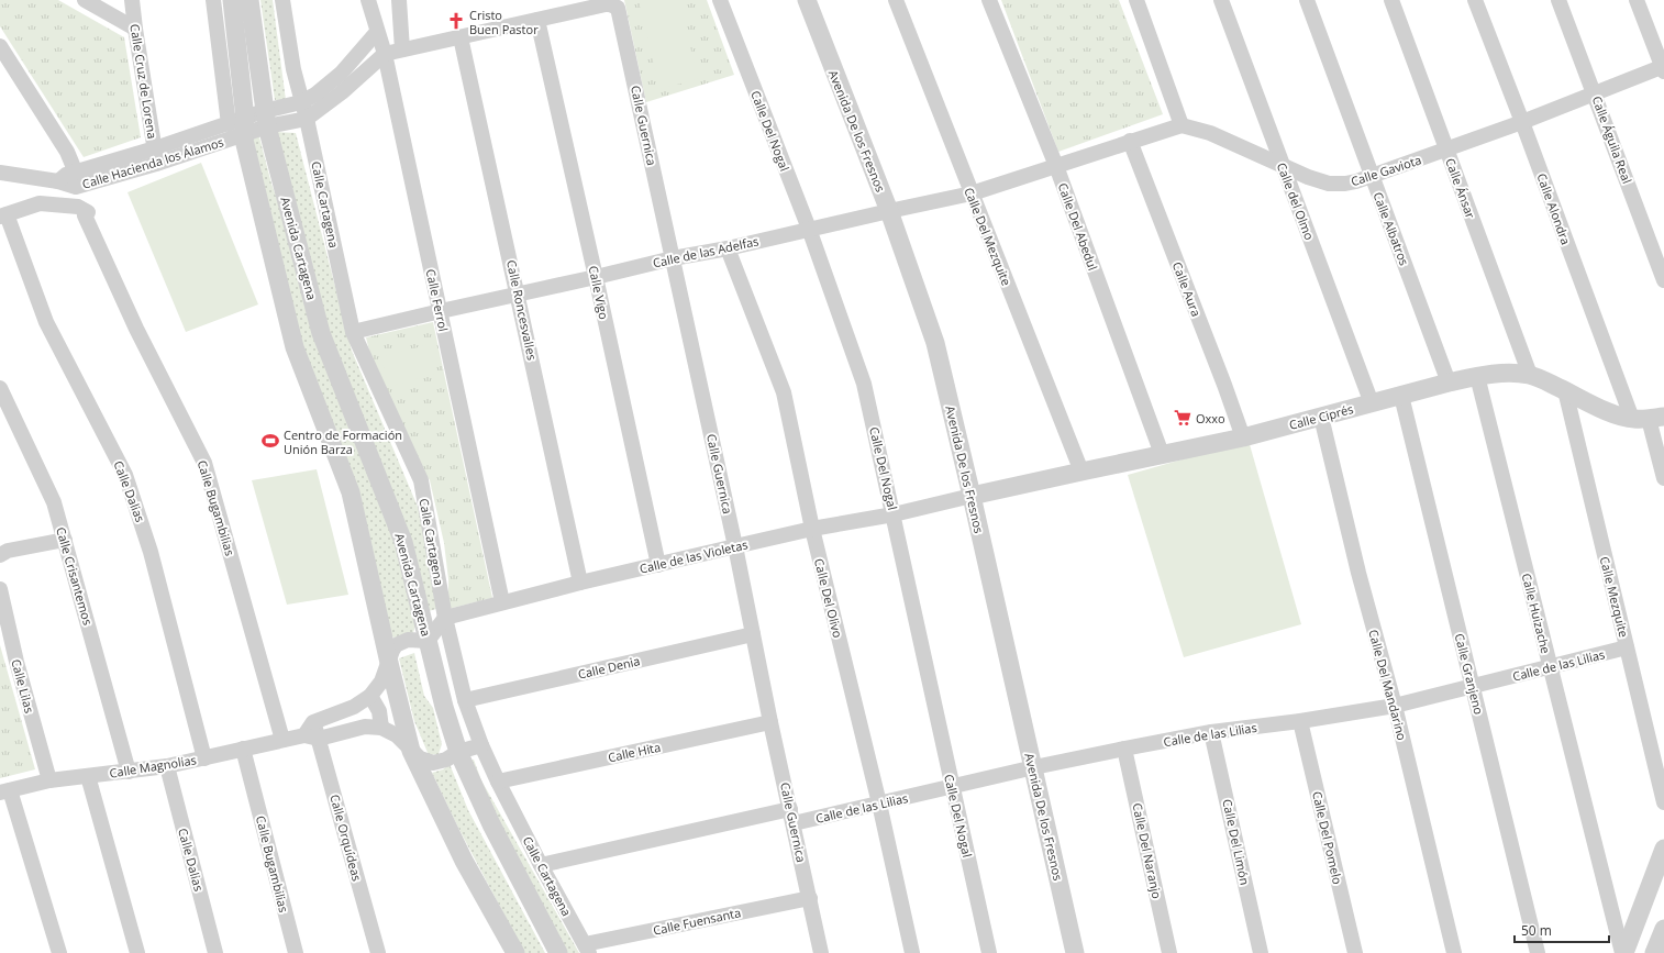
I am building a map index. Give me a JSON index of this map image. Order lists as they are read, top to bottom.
{
  "streets": {
    "street": [
      "Calle Cruz de Lorena",
      "Calle Guernica",
      "Calle Del Nogal",
      "Avenida De los Fresnos",
      "Calle Águila Real",
      "Calle Hacienda los Álamos",
      "Calle Gaviota",
      "Calle Ánsar",
      "Calle del Olmo",
      "Calle Cartagena",
      "Calle Alondra",
      "Calle Del Abedul",
      "Calle Albatros",
      "Calle Del Mezquite",
      "Avenida Cartagena",
      "Calle de las Adelfas",
      "Calle Aura",
      "Calle Vigo",
      "Calle Ferrol",
      "Calle Roncesvalles",
      "Calle Ciprés",
      "Calle Dalias",
      "Calle Bugambilias",
      "Calle de las Violetas",
      "Calle Crisantemos",
      "Calle Mezquite",
      "Calle Del Olivo",
      "Calle Huizache",
      "Calle de las Lilias",
      "Calle Denia",
      "Calle Granjeno",
      "Calle Del Mandarino",
      "Calle Lilas",
      "Calle Hita",
      "Calle Magnolias",
      "Calle Orquídeas",
      "Calle Del Pomelo",
      "Calle Del Limón",
      "Calle Del Naranjo",
      "Calle Fuensanta"
    ]
  },
  "crossings": [
    ["Calle Cruz de Lorena", "Calle Hacienda los Álamos"],
    ["Calle Guernica", "Calle de las Adelfas"],
    ["Calle Guernica", "Calle de las Violetas"],
    ["Calle Guernica", "Calle de las Lilias"],
    ["Calle Guernica", "Calle Denia"],
    ["Calle Guernica", "Calle Hita"],
    ["Calle Guernica", "Calle Fuensanta"],
    ["Calle Del Nogal", "Calle de las Adelfas"],
    ["Calle Del Nogal", "Calle de las Violetas"],
    ["Calle Del Nogal", "Calle de las Lilias"],
    ["Avenida De los Fresnos", "Calle de las Adelfas"],
    ["Avenida De los Fresnos", "Calle Ciprés"],
    ["Avenida De los Fresnos", "Calle de las Violetas"],
    ["Avenida De los Fresnos", "Calle de las Lilias"],
    ["Calle Águila Real", "Calle Gaviota"],
    ["Calle Hacienda los Álamos", "Avenida Cartagena"],
    ["Calle Gaviota", "Calle Ánsar"],
    ["Calle Gaviota", "Calle del Olmo"],
    ["Calle Gaviota", "Calle Alondra"],
    ["Calle Gaviota", "Calle Albatros"],
    ["Calle Ánsar", "Calle Ciprés"],
    ["Calle del Olmo", "Calle Ciprés"],
    ["Calle Cartagena", "Calle de las Adelfas"],
    ["Calle Cartagena", "Calle de las Violetas"],
    ["Calle Cartagena", "Calle de las Lilias"],
    ["Calle Cartagena", "Calle Denia"],
    ["Calle Cartagena", "Calle Hita"],
    ["Calle Cartagena", "Calle Fuensanta"],
    ["Calle Alondra", "Calle Ciprés"],
    ["Calle Del Abedul", "Calle de las Adelfas"],
    ["Calle Del Abedul", "Calle Ciprés"],
    ["Calle Albatros", "Calle Ciprés"],
    ["Calle Del Mezquite", "Calle de las Adelfas"],
    ["Calle Del Mezquite", "Calle Ciprés"],
    ["Calle de las Adelfas", "Calle Vigo"],
    ["Calle de las Adelfas", "Calle Ferrol"],
    ["Calle de las Adelfas", "Calle Roncesvalles"],
    ["Calle de las Adelfas", "Calle Del Olivo"],
    ["Calle Aura", "Calle Ciprés"],
    ["Calle Vigo", "Calle de las Violetas"],
    ["Calle Ferrol", "Calle de las Violetas"],
    ["Calle Roncesvalles", "Calle de las Violetas"],
    ["Calle Ciprés", "Calle de las Violetas"],
    ["Calle Ciprés", "Calle Mezquite"],
    ["Calle Ciprés", "Calle Huizache"],
    ["Calle Ciprés", "Calle Granjeno"],
    ["Calle Ciprés", "Calle Del Mandarino"],
    ["Calle Dalias", "Calle Bugambilias"],
    ["Calle Dalias", "Calle Magnolias"],
    ["Calle Bugambilias", "Calle Magnolias"],
    ["Calle de las Violetas", "Calle Del Olivo"],
    ["Calle Crisantemos", "Calle Magnolias"],
    ["Calle Mezquite", "Calle de las Lilias"],
    ["Calle Del Olivo", "Calle de las Lilias"],
    ["Calle Huizache", "Calle de las Lilias"],
    ["Calle de las Lilias", "Calle Granjeno"],
    ["Calle de las Lilias", "Calle Del Mandarino"],
    ["Calle de las Lilias", "Calle Del Pomelo"],
    ["Calle de las Lilias", "Calle Del Limón"],
    ["Calle de las Lilias", "Calle Del Naranjo"],
    ["Calle Lilas", "Calle Magnolias"],
    ["Calle Magnolias", "Calle Orquídeas"]
  ],
  "places": {
    "church": ["Cristo Buen Pastor"],
    "supermarket": ["Oxxo"],
    "sports": ["Centro de Formación Unión Barza"]
  },
  "scale_bar": "50 m"
}
